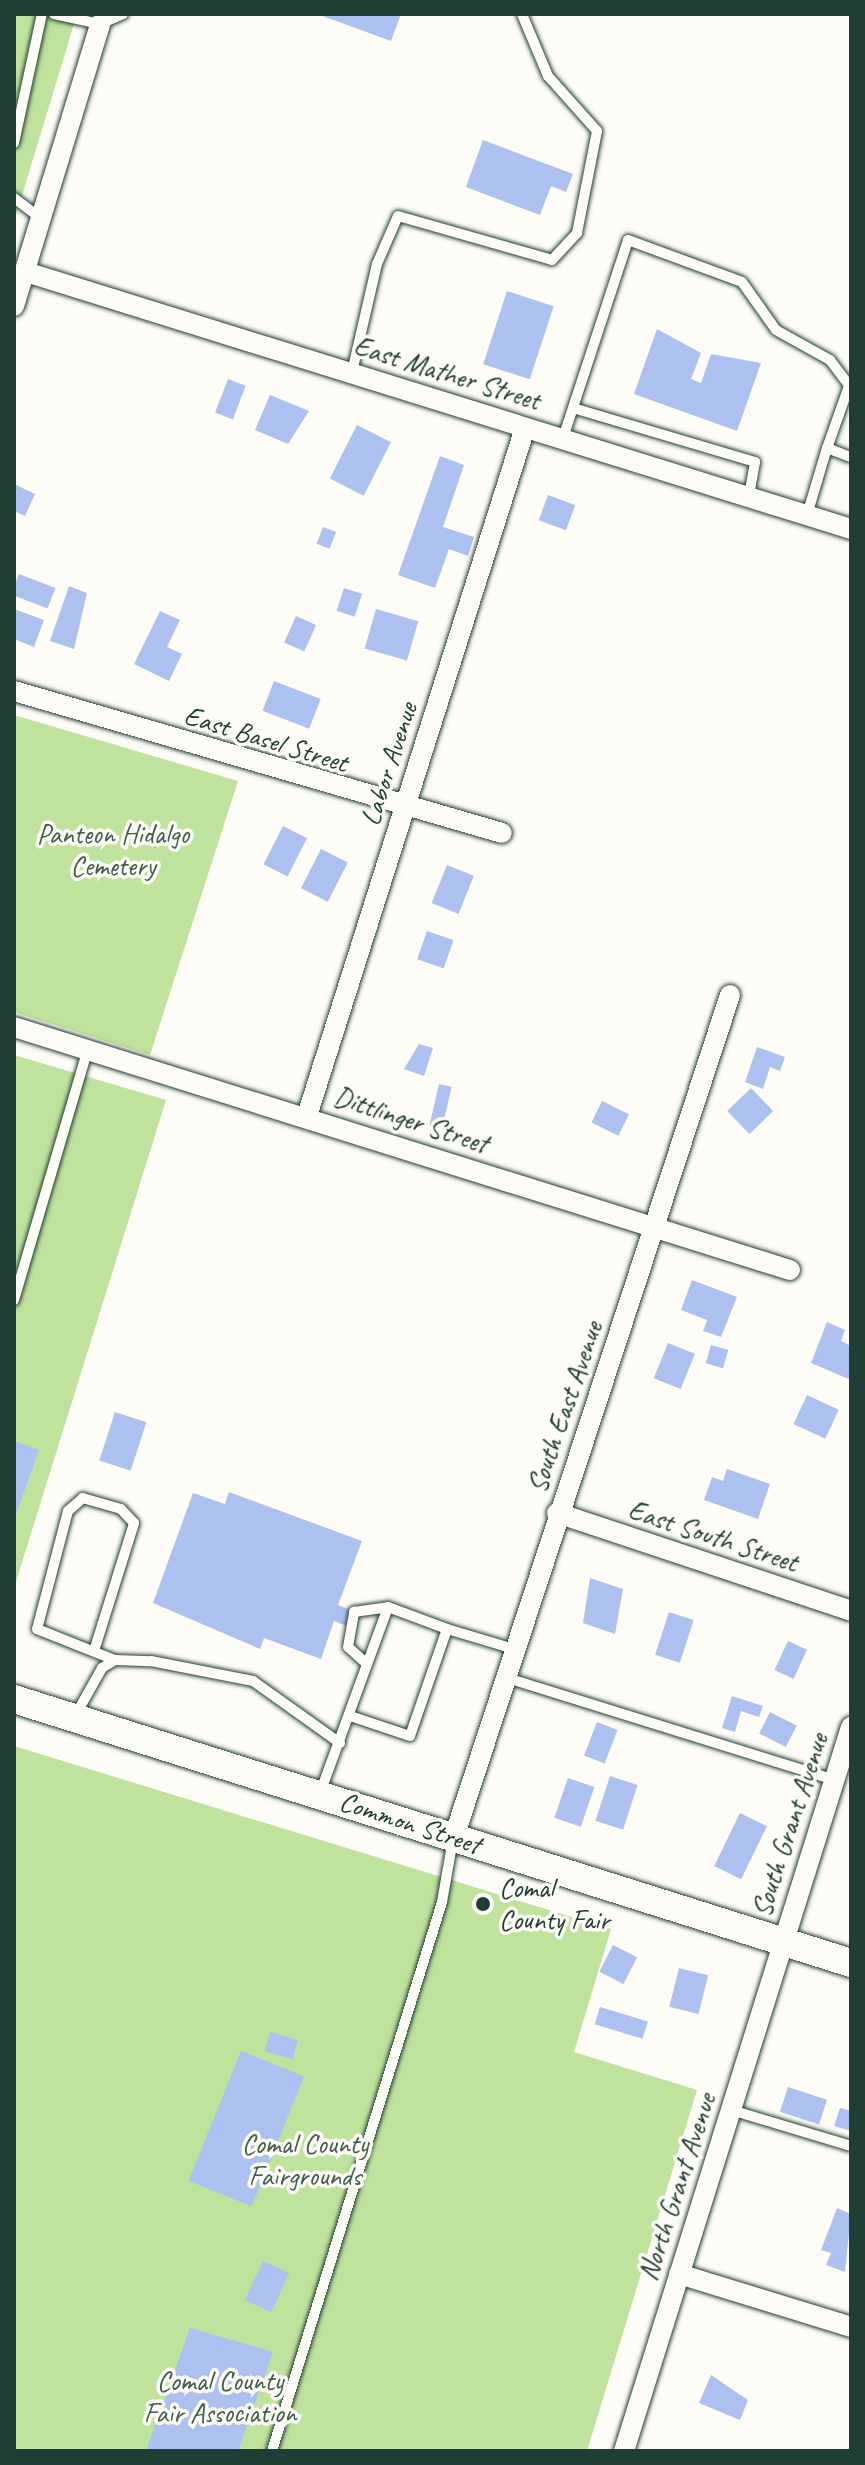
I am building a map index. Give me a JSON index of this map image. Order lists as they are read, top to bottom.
{
  "streets": {
    "main road": ["Common Street"],
    "street": [
      "East Mather Street",
      "East Basel Street",
      "Labor Avenue",
      "Dittlinger Street",
      "South East Avenue",
      "East South Street",
      "South Grant Avenue",
      "North Grant Avenue"
    ]
  },
  "crossings": [
    ["East Mather Street", "Labor Avenue"],
    ["East Basel Street", "Labor Avenue"],
    ["Labor Avenue", "Dittlinger Street"],
    ["Dittlinger Street", "South East Avenue"],
    ["South East Avenue", "East South Street"],
    ["South East Avenue", "Common Street"],
    ["Common Street", "South Grant Avenue"],
    ["Common Street", "North Grant Avenue"],
    ["South Grant Avenue", "North Grant Avenue"]
  ],
  "parks": ["Panteon Hidalgo Cemetery", "Comal County Fairgrounds", "Comal County Fair Association"],
  "places": ["Comal County Fair"]
}
